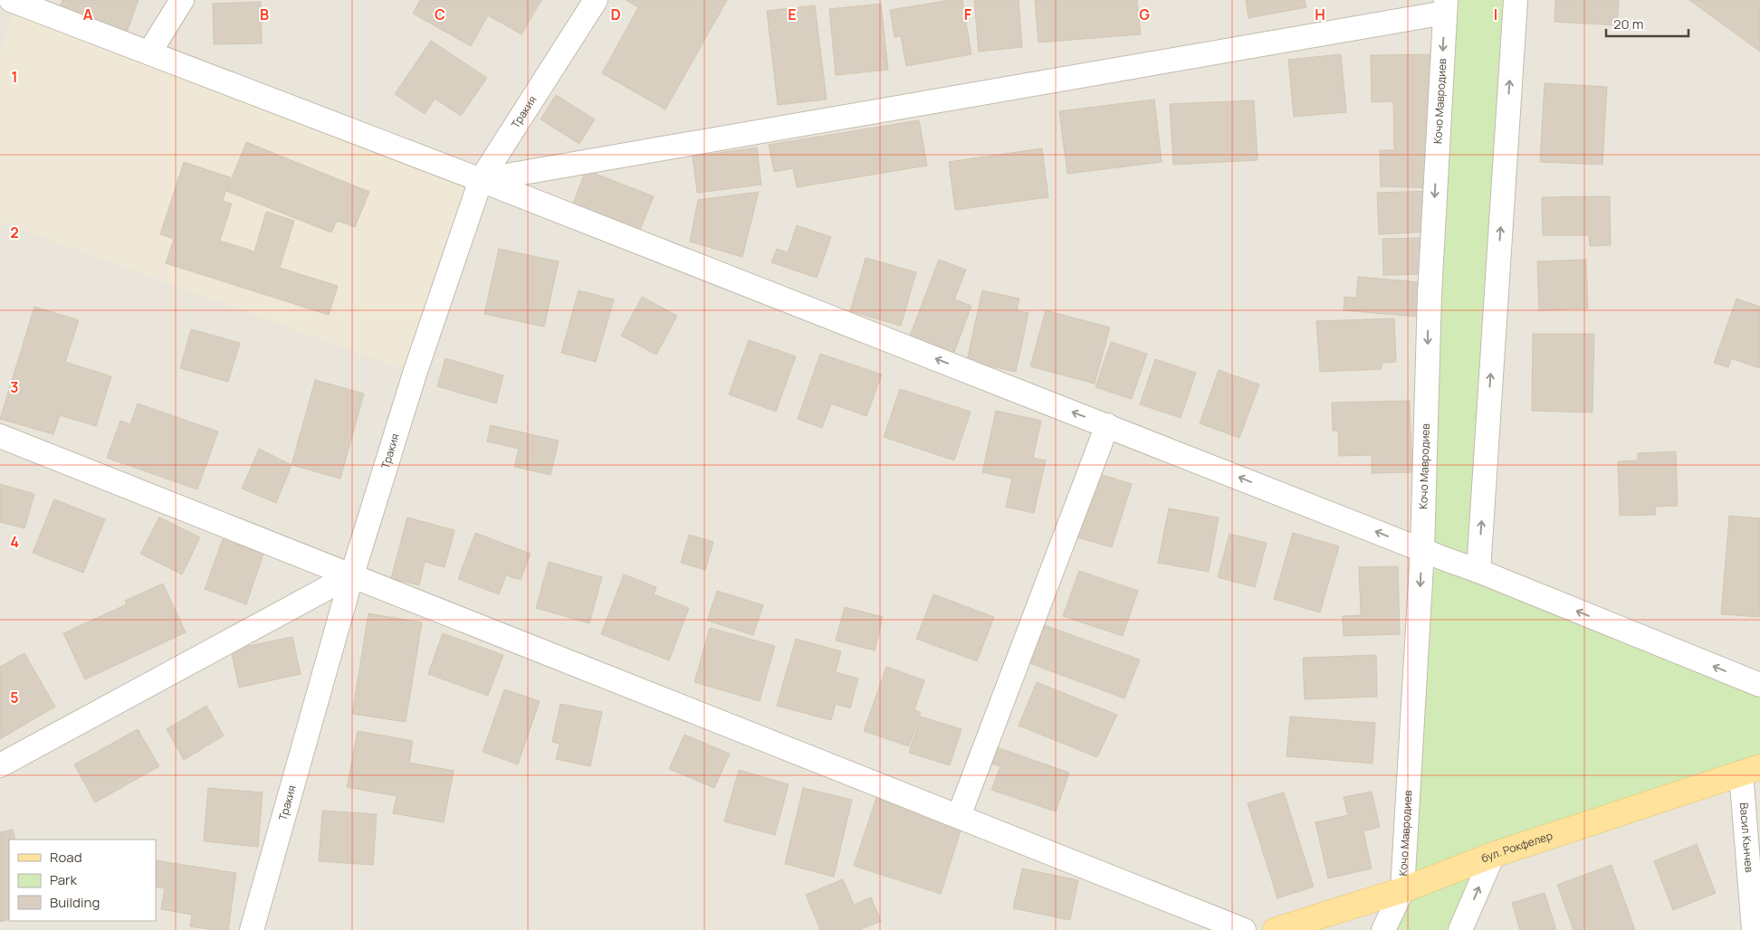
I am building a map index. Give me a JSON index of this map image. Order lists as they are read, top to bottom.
{
  "streets": {
    "main road": ["бул. Рокфелер"],
    "street": ["Кочо Мавродиев", "Тракия", "Васил Кънчев"]
  },
  "crossings": [
    ["Кочо Мавродиев", "бул. Рокфелер"],
    ["Васил Кънчев", "бул. Рокфелер"]
  ],
  "legend": ["Road", "Park", "Building"],
  "scale_bar": "20 m",
  "grid": {
    "columns": [
      "A",
      "B",
      "C",
      "D",
      "E",
      "F",
      "G",
      "H",
      "I"
    ],
    "rows": [
      "1",
      "2",
      "3",
      "4",
      "5"
    ]
  }
}
